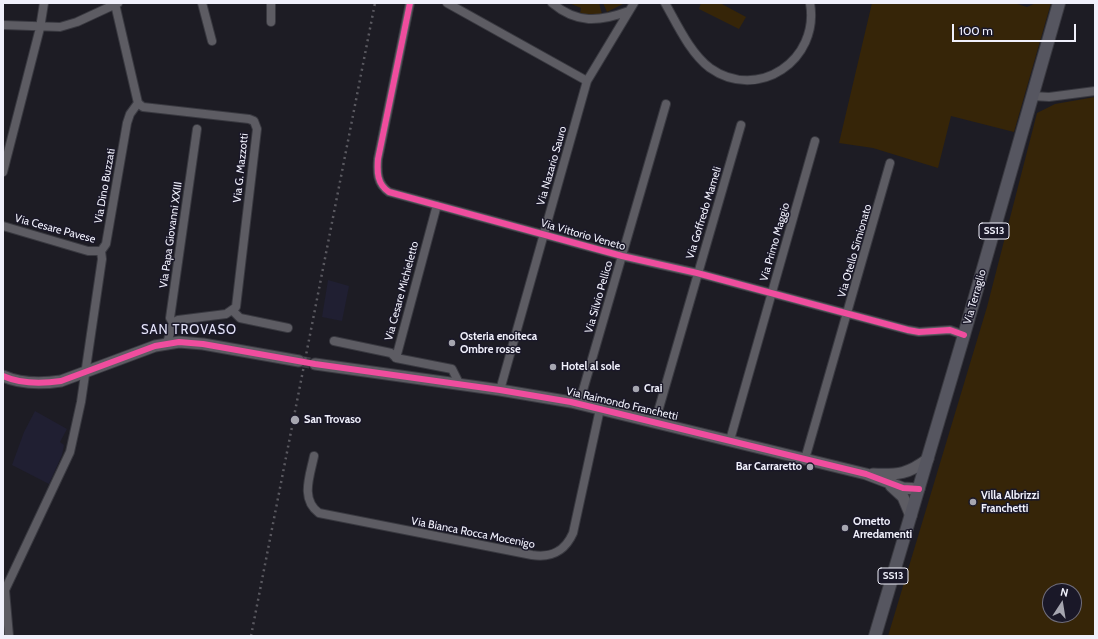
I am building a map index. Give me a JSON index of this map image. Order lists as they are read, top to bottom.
{
  "streets": {
    "main road": ["SS13", "Via Terraglio"],
    "street": [
      "Via Nazario Sauro",
      "Via G. Mazzotti",
      "Via Dino Buzzati",
      "Via Goffredo Mameli",
      "Via Cesare Pavese",
      "Via Papa Giovanni XXIII",
      "Via Vittorio Veneto",
      "Via Primo Maggio",
      "Via Otello Simionato",
      "Via Cesare Michieletto",
      "Via Silvio Pellico",
      "Via Raimondo Franchetti",
      "Via Bianca Rocca Mocenigo"
    ]
  },
  "crossings": [
    ["Via Nazario Sauro", "Via Vittorio Veneto"],
    ["Via Nazario Sauro", "Via Raimondo Franchetti"],
    ["Via G. Mazzotti", "Via Dino Buzzati"],
    ["Via Dino Buzzati", "Via Cesare Pavese"],
    ["Via Goffredo Mameli", "Via Vittorio Veneto"],
    ["Via Goffredo Mameli", "Via Raimondo Franchetti"],
    ["Via Vittorio Veneto", "Via Primo Maggio"],
    ["Via Vittorio Veneto", "Via Otello Simionato"],
    ["Via Vittorio Veneto", "Via Cesare Michieletto"],
    ["Via Vittorio Veneto", "Via Silvio Pellico"],
    ["Via Vittorio Veneto", "Via Terraglio"],
    ["Via Primo Maggio", "Via Raimondo Franchetti"],
    ["Via Otello Simionato", "Via Raimondo Franchetti"],
    ["Via Cesare Michieletto", "Via Raimondo Franchetti"],
    ["Via Silvio Pellico", "Via Raimondo Franchetti"],
    ["Via Terraglio", "Via Raimondo Franchetti"],
    ["Via Raimondo Franchetti", "Via Bianca Rocca Mocenigo"]
  ],
  "districts": ["SAN TROVASO"],
  "places": [
    "Osteria enoiteca Ombre rosse",
    "Hotel al sole",
    "Crai",
    "San Trovaso",
    "Bar Carraretto",
    "Villa Albrizzi Franchetti",
    "Ometto Arredamenti"
  ],
  "scale_bar": "100 m",
  "north": "top"
}
